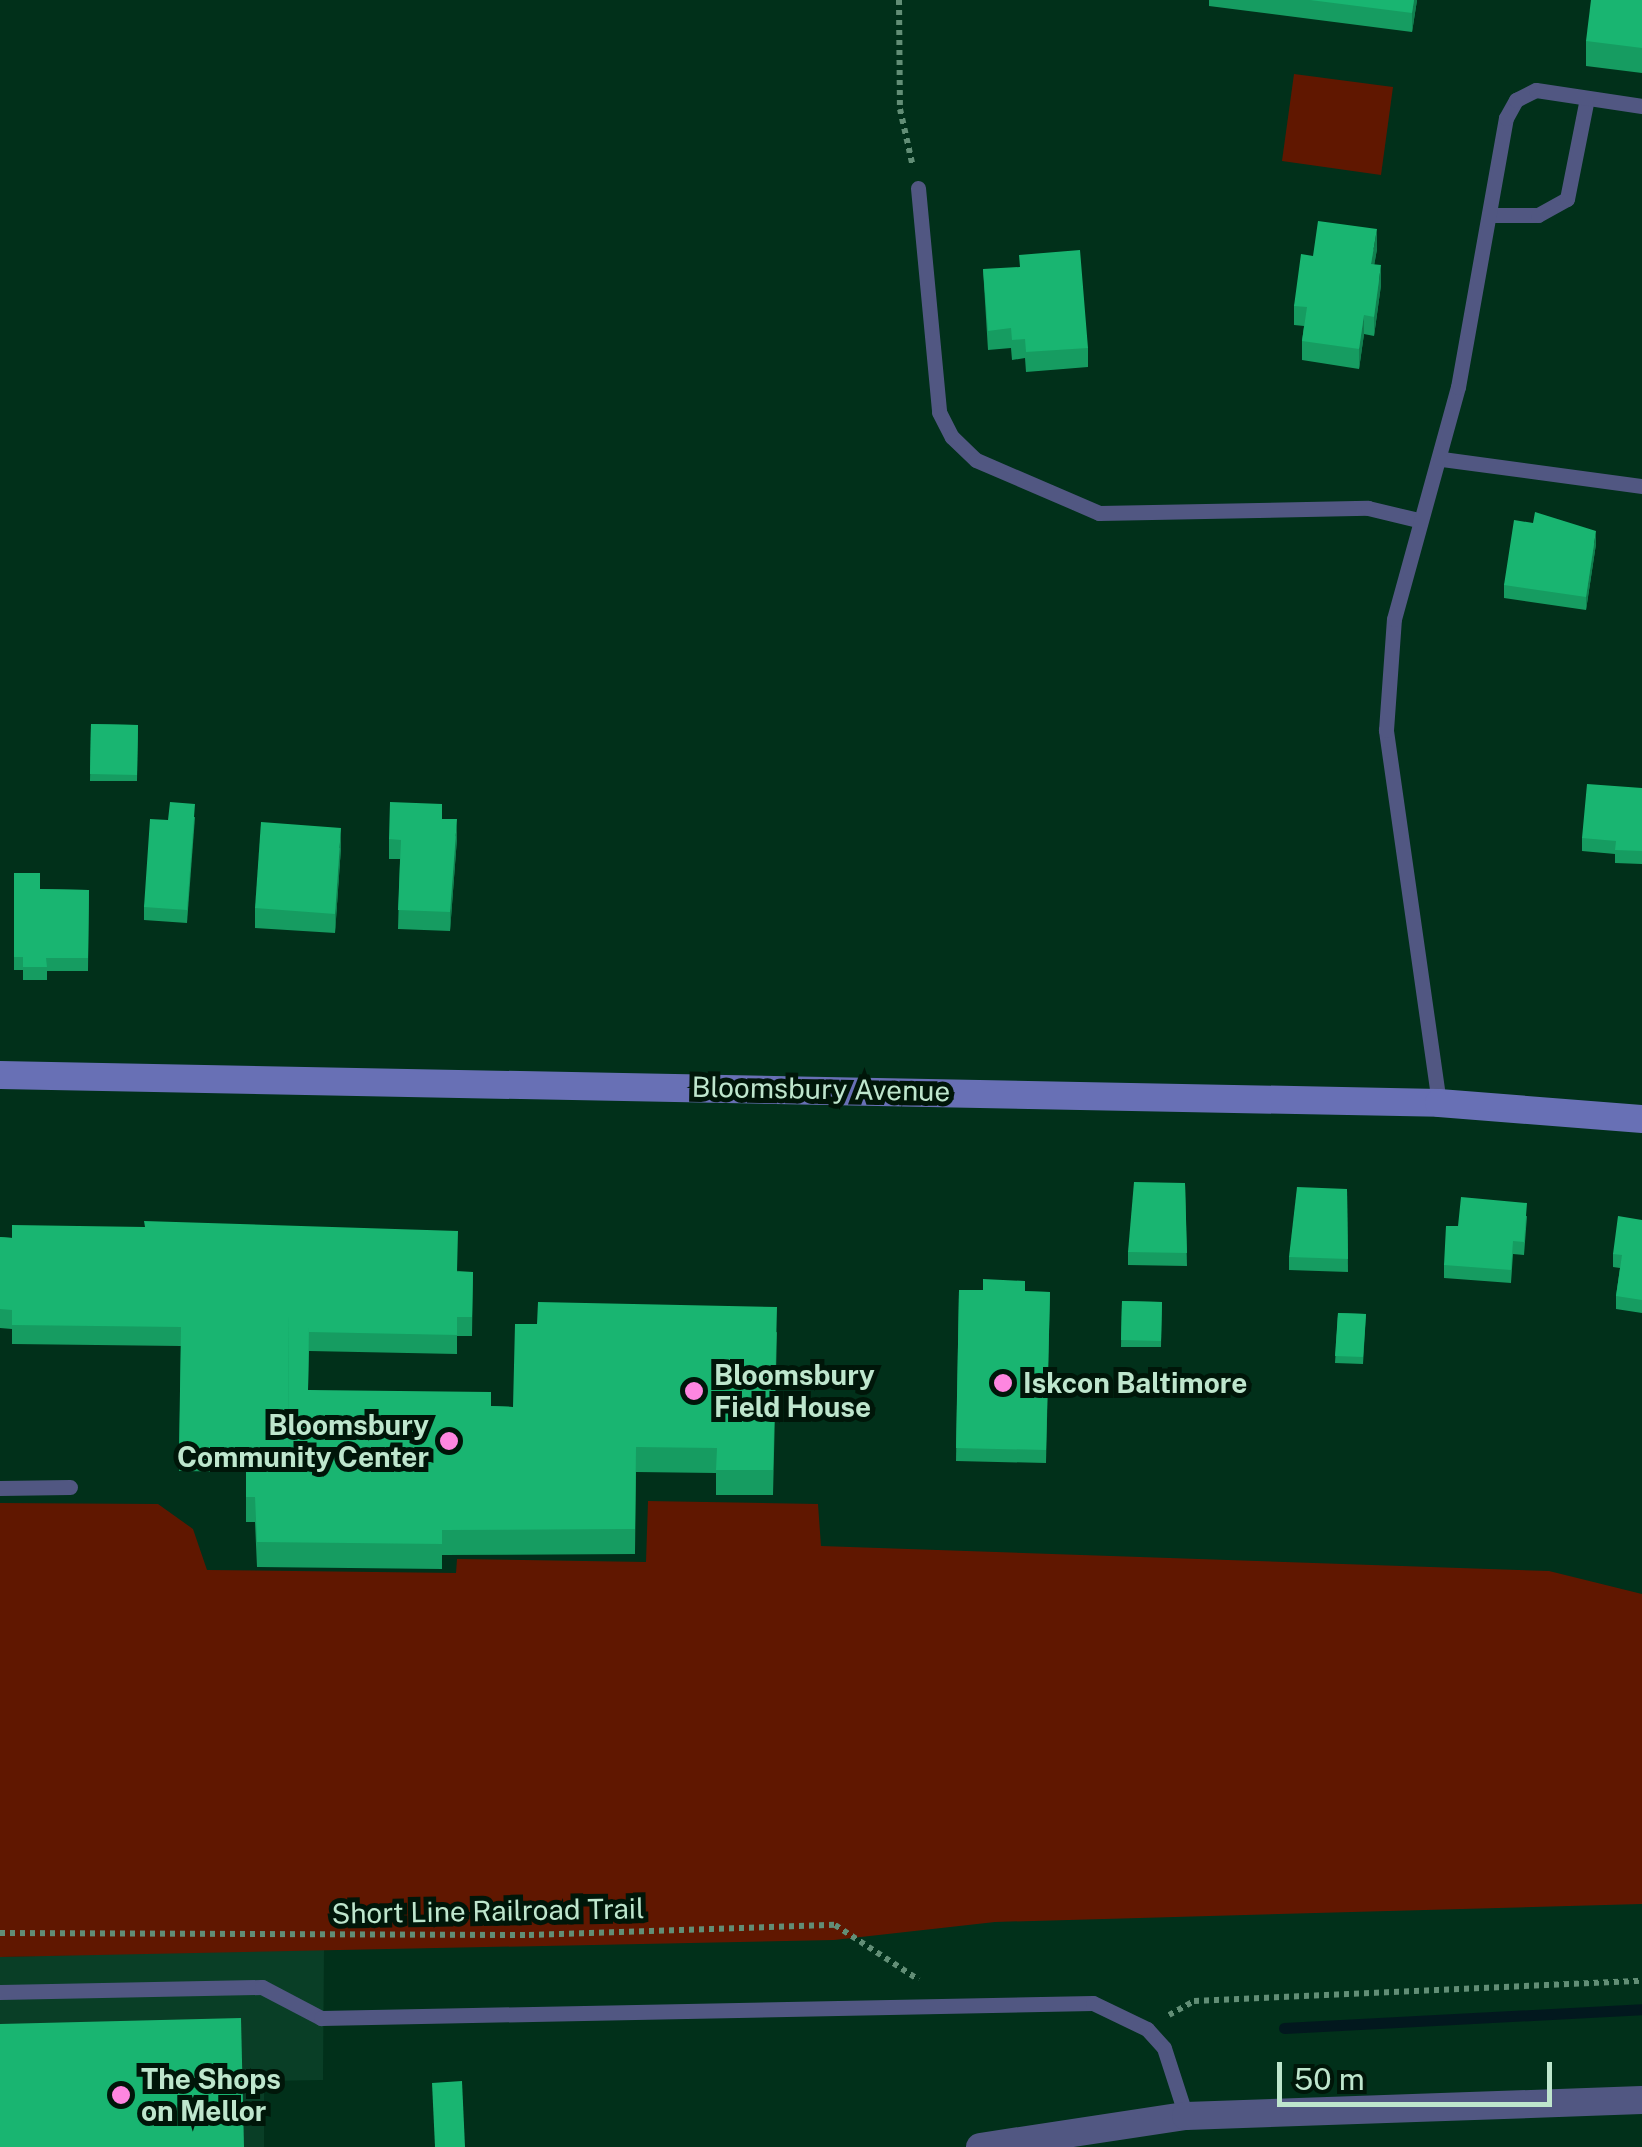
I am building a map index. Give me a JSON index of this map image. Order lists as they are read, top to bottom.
{
  "streets": {
    "main road": ["Bloomsbury Avenue"],
    "path": ["Short Line Railroad Trail"]
  },
  "places": [
    "Iskcon Baltimore",
    "Bloomsbury Field House",
    "Bloomsbury Community Center",
    "The Shops on Mellor"
  ],
  "scale_bar": "50 m"
}
